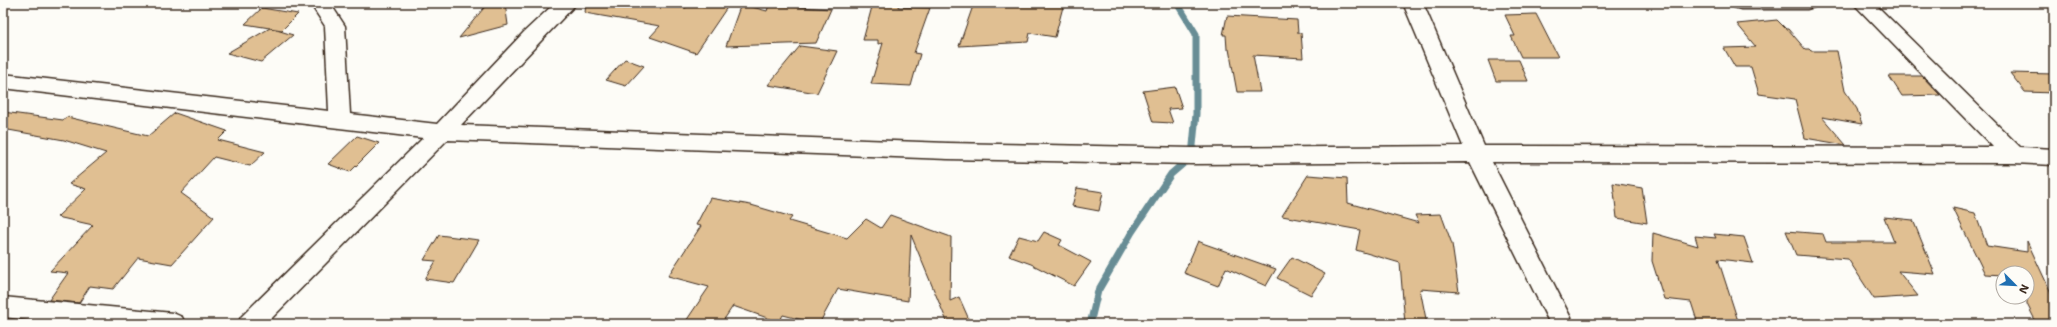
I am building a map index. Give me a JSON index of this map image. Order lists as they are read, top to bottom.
{
  "north": "bottom right"
}
